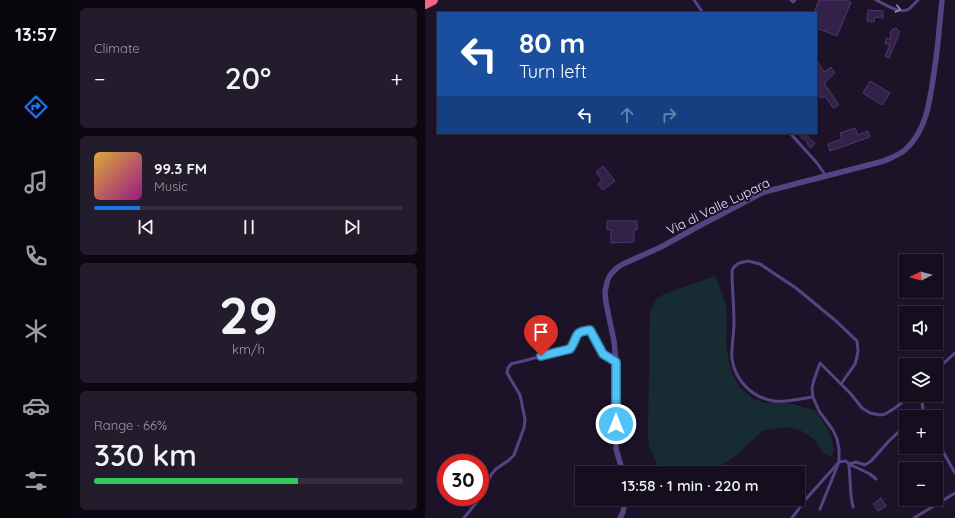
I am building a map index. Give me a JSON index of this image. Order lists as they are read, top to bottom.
{
  "streets": {
    "street": ["Via di Valle Lupara"]
  },
  "north": "left",
  "page": {
    "tabs": "13:57",
    "tile": [
      "Climate",
      ["29", "km/h"],
      ["Range · 66%", "330 km"]
    ],
    "turn": ["80 m", "Turn left"],
    "heat": ["−", "20°", "+"],
    "song": ["99.3 FM", "Music"],
    "map_buttons": ["+", "−"],
    "limit": "30",
    "trip": "13:58 · 1 min · 220 m"
  }
}
